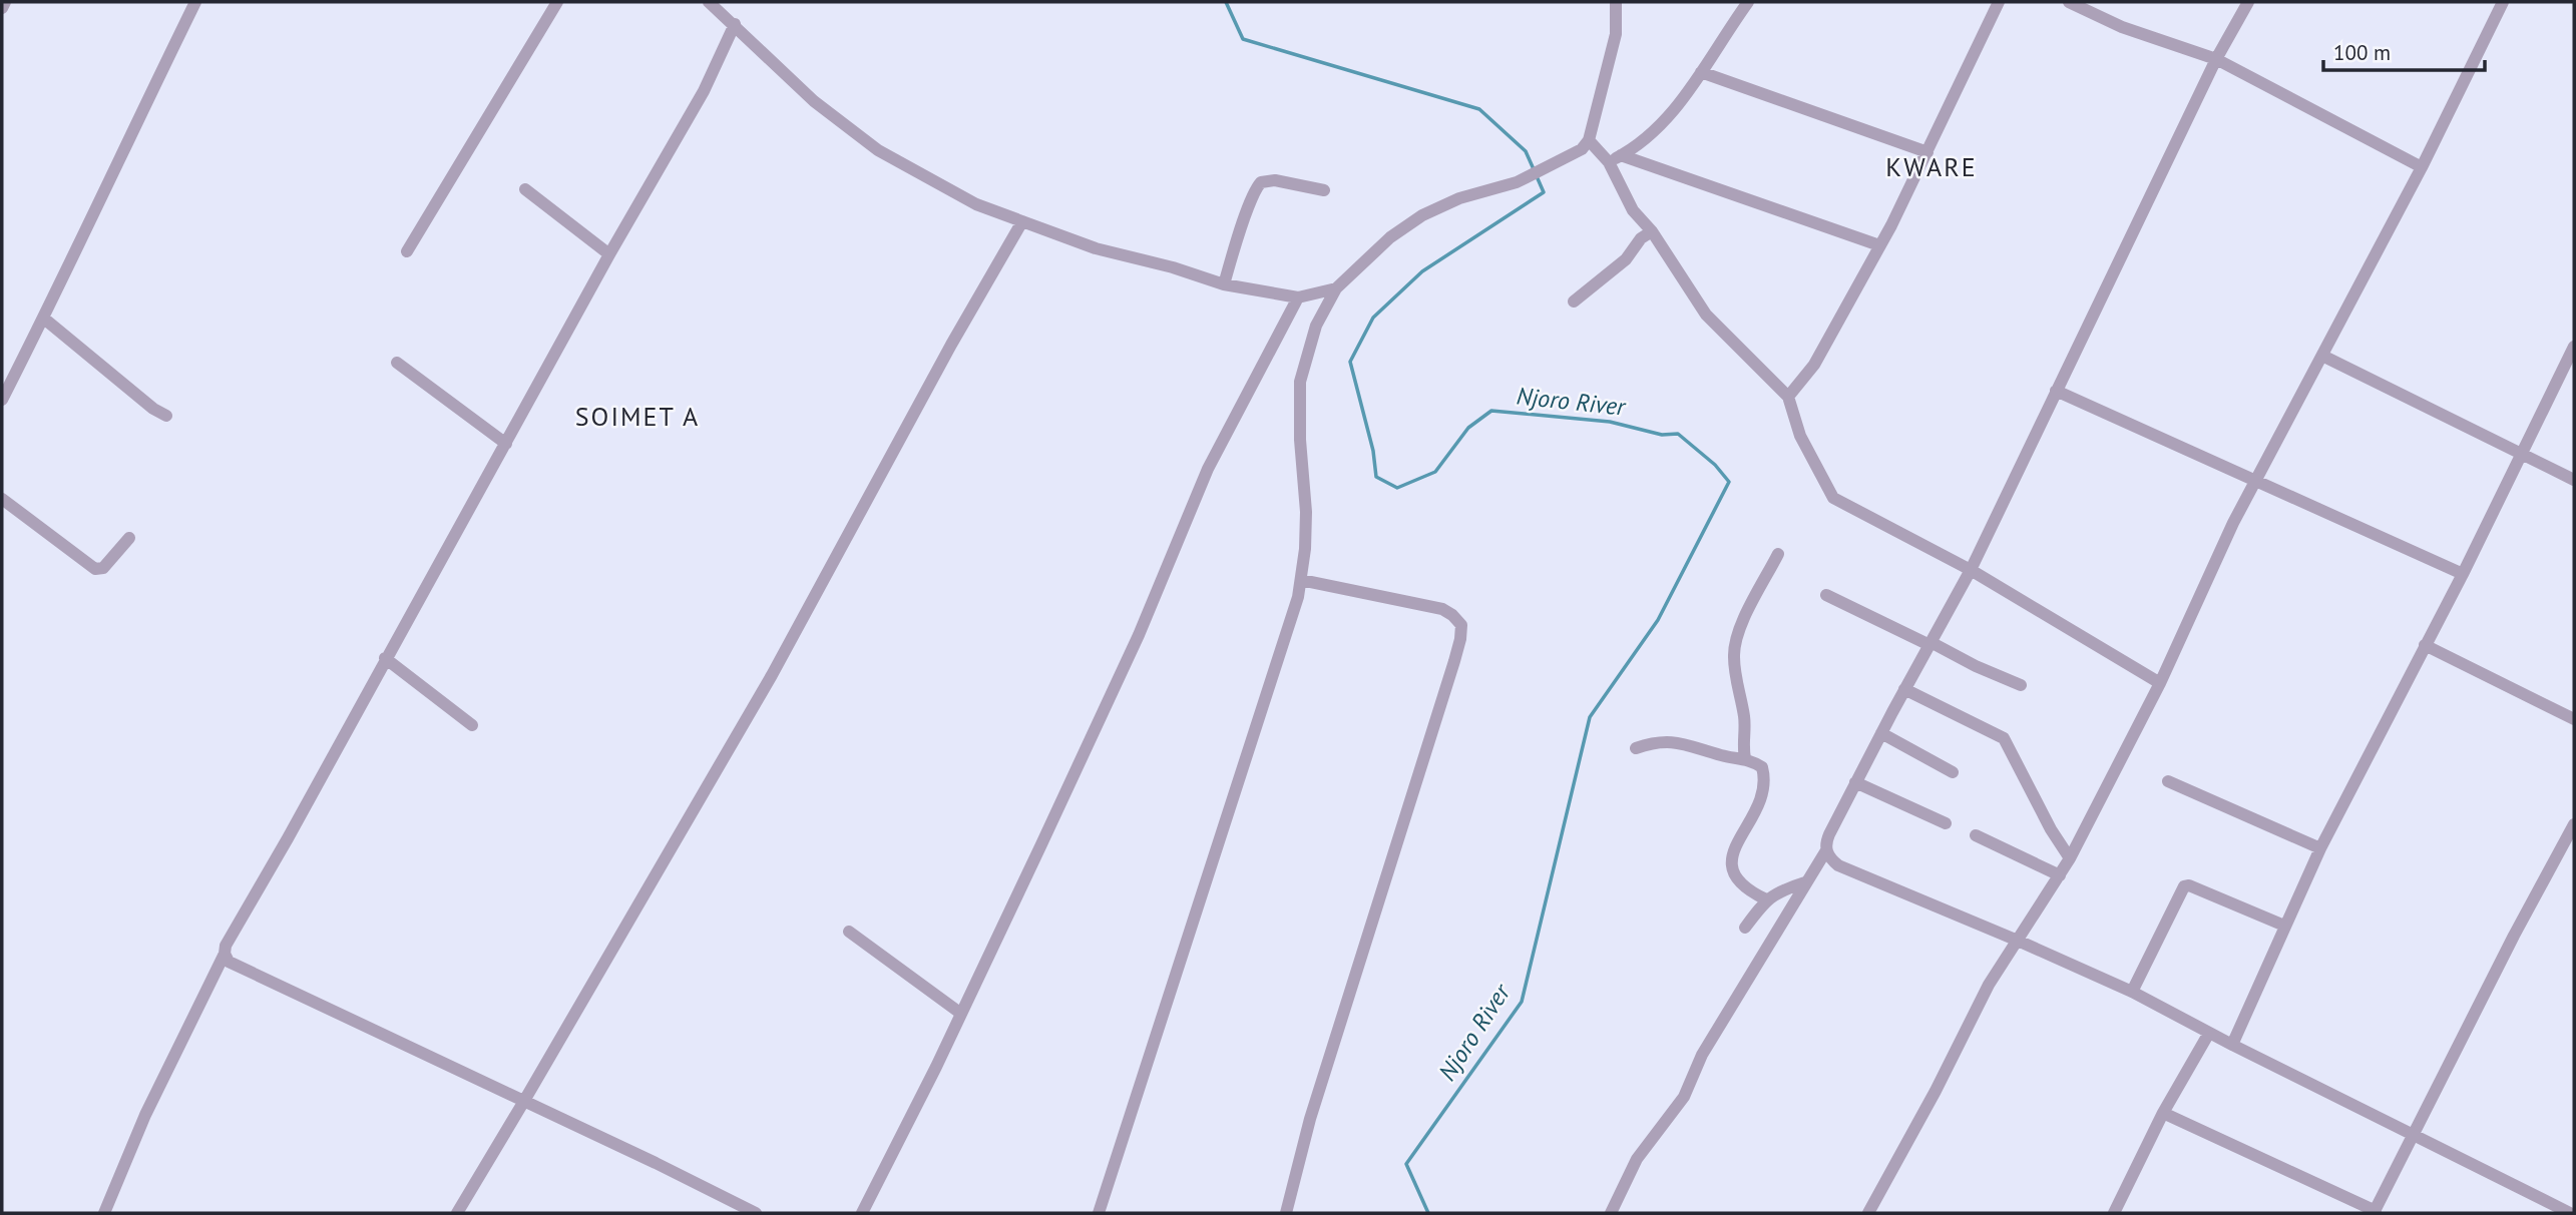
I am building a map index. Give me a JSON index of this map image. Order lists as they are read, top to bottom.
{
  "districts": ["KWARE", "SOIMET A"],
  "water": ["Njoro River"],
  "scale_bar": "100 m"
}
